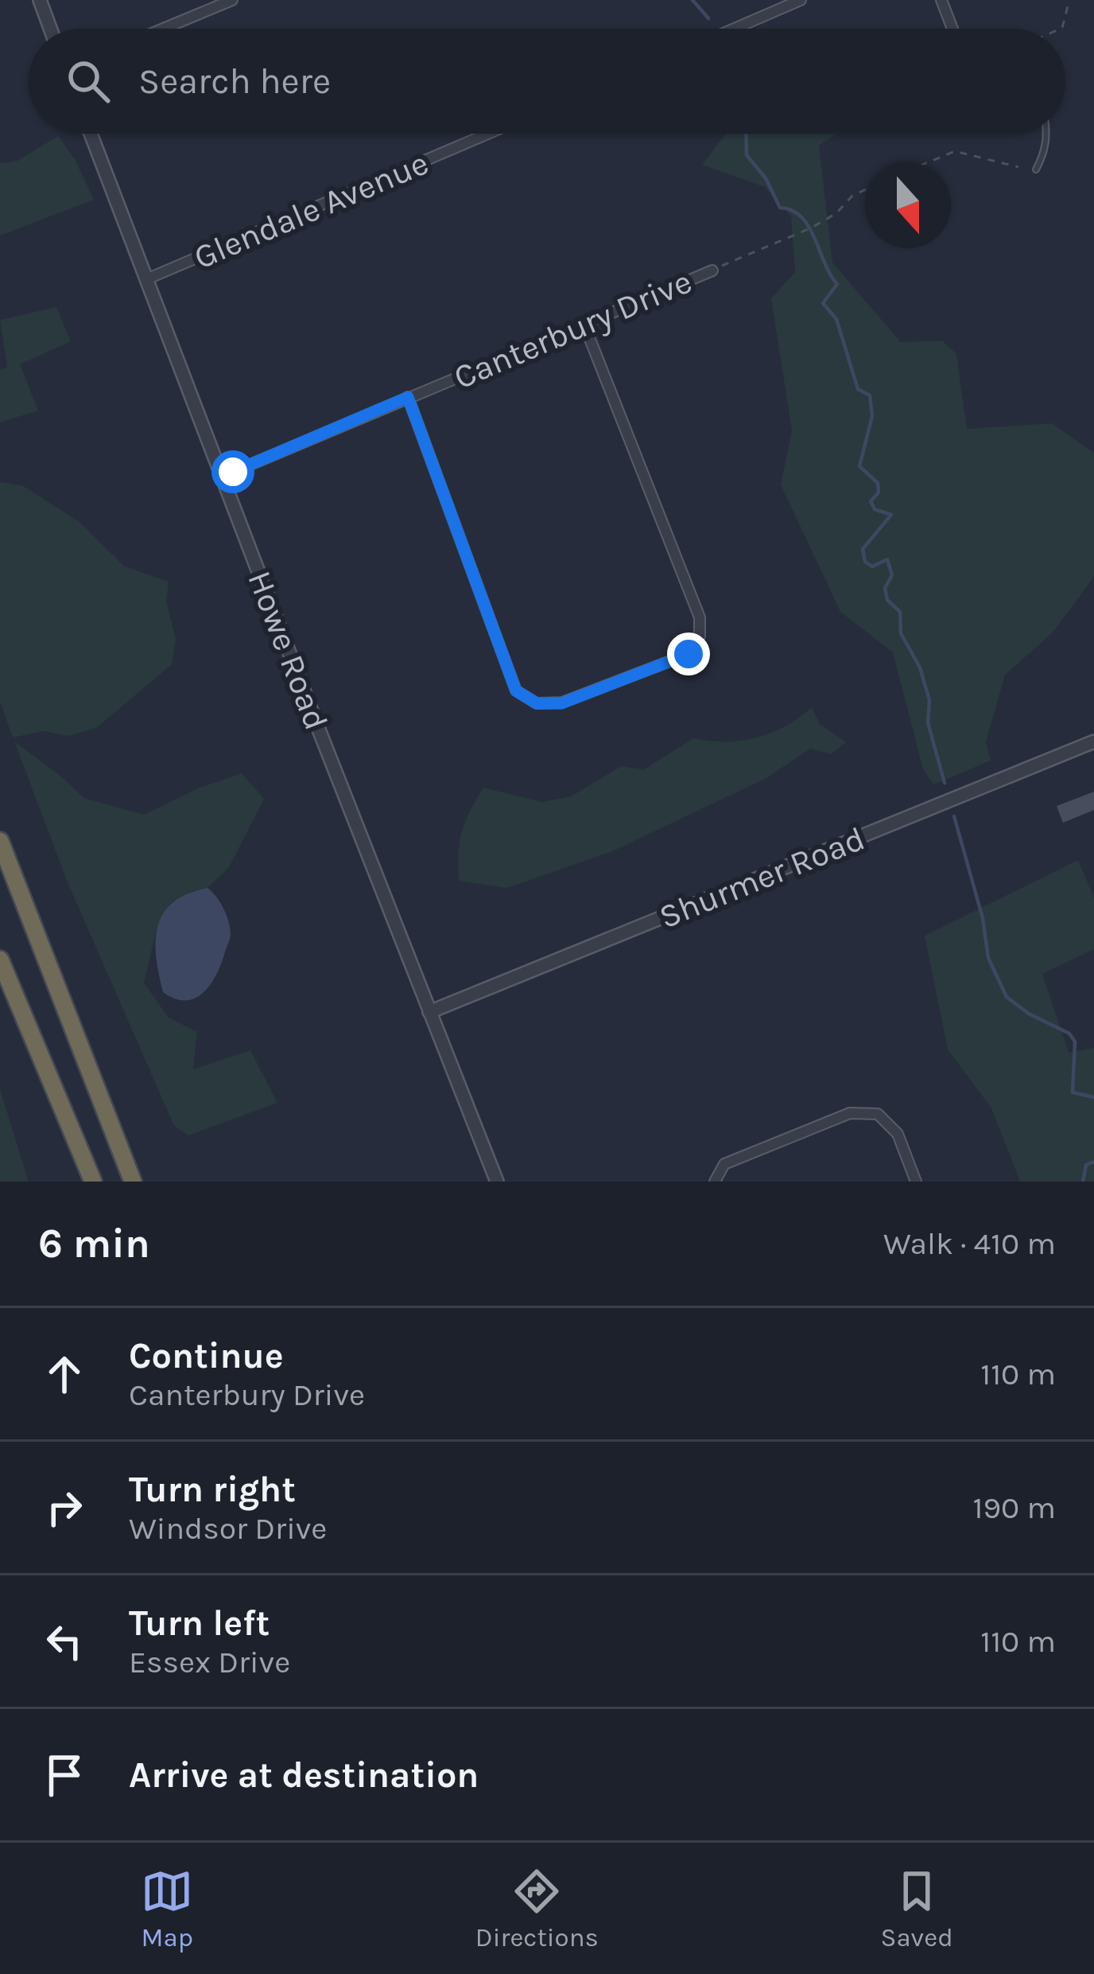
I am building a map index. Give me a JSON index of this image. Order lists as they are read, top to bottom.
{
  "streets": {
    "street": [
      "Glendale Avenue",
      "Canterbury Drive",
      "Howe Road",
      "Shurmer Road"
    ]
  },
  "crossings": [
    ["Glendale Avenue", "Howe Road"],
    ["Canterbury Drive", "Howe Road"],
    ["Howe Road", "Shurmer Road"]
  ],
  "north": "bottom",
  "page": {
    "search": "Search here",
    "heading": ["6 min", "Walk · 410 m"],
    "list": [
      ["Continue", "Canterbury Drive", "110 m"],
      ["Turn right", "Windsor Drive", "190 m"],
      ["Turn left", "Essex Drive", "110 m"],
      "Arrive at destination"
    ],
    "nav": ["Map", "Directions", "Saved"]
  }
}
